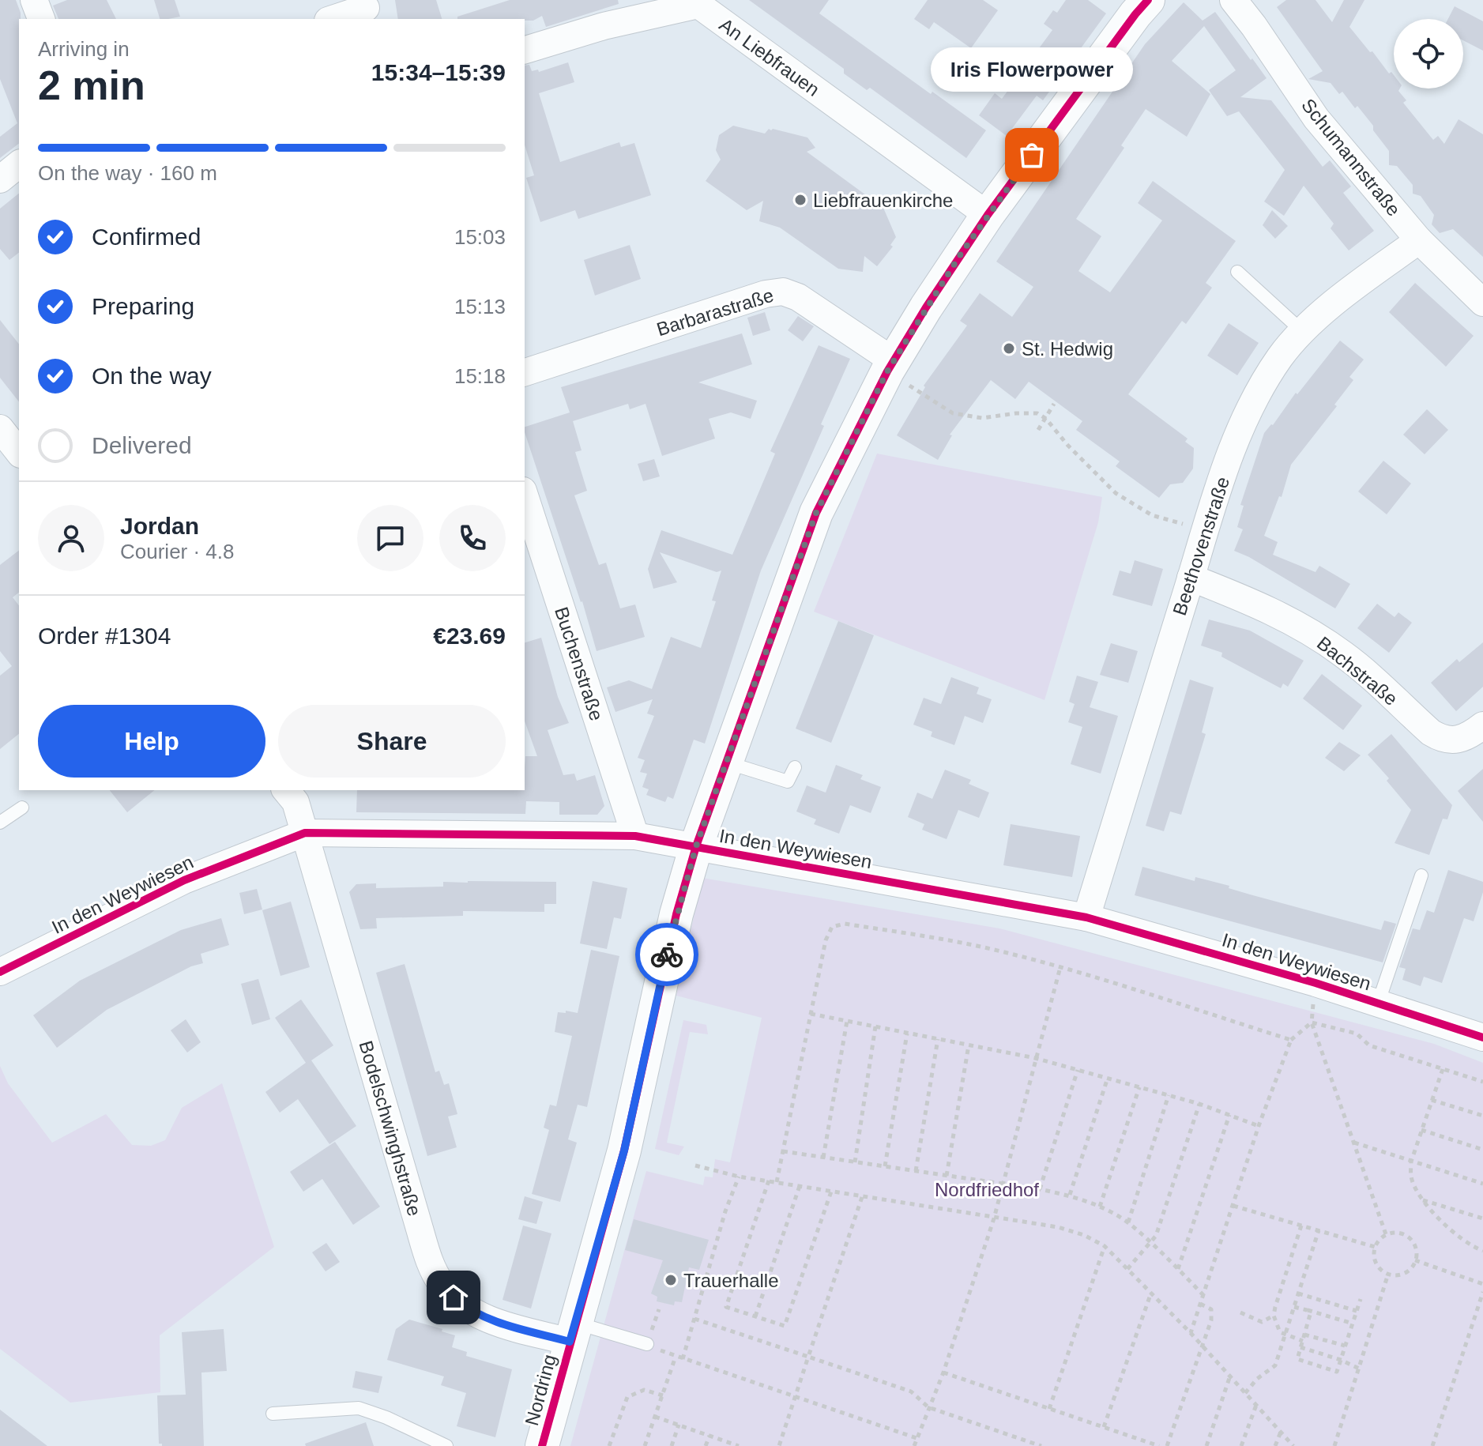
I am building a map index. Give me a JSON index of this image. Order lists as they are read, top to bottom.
{
  "streets": {
    "street": [
      "An Liebfrauen",
      "Schumannstraße",
      "Barbarastraße",
      "Beethovenstraße",
      "Buchenstraße",
      "Bachstraße",
      "In den Weywiesen",
      "Bodelschwinghstraße",
      "Nordring"
    ]
  },
  "crossings": [
    ["An Liebfrauen", "Nordring"],
    ["Schumannstraße", "Beethovenstraße"],
    ["Barbarastraße", "Nordring"],
    ["Beethovenstraße", "Bachstraße"],
    ["Beethovenstraße", "In den Weywiesen"],
    ["Buchenstraße", "In den Weywiesen"],
    ["In den Weywiesen", "Bodelschwinghstraße"],
    ["In den Weywiesen", "Nordring"],
    ["Bodelschwinghstraße", "Nordring"]
  ],
  "parks": ["Nordfriedhof"],
  "places": [
    "Iris Flowerpower",
    "Liebfrauenkirche",
    "St. Hedwig",
    "Trauerhalle"
  ],
  "page": {
    "heading": ["2 min", "Arriving in", "15:34–15:39"],
    "panel": [
      "Jordan",
      "Courier · 4.8",
      "Order #1304",
      "€23.69"
    ],
    "bubble": "Iris Flowerpower",
    "bar": "On the way · 160 m",
    "list": [
      ["Confirmed", "15:03"],
      ["Preparing", "15:13"],
      ["On the way", "15:18"],
      "Delivered"
    ],
    "buttons": ["Help", "Share"]
  }
}
